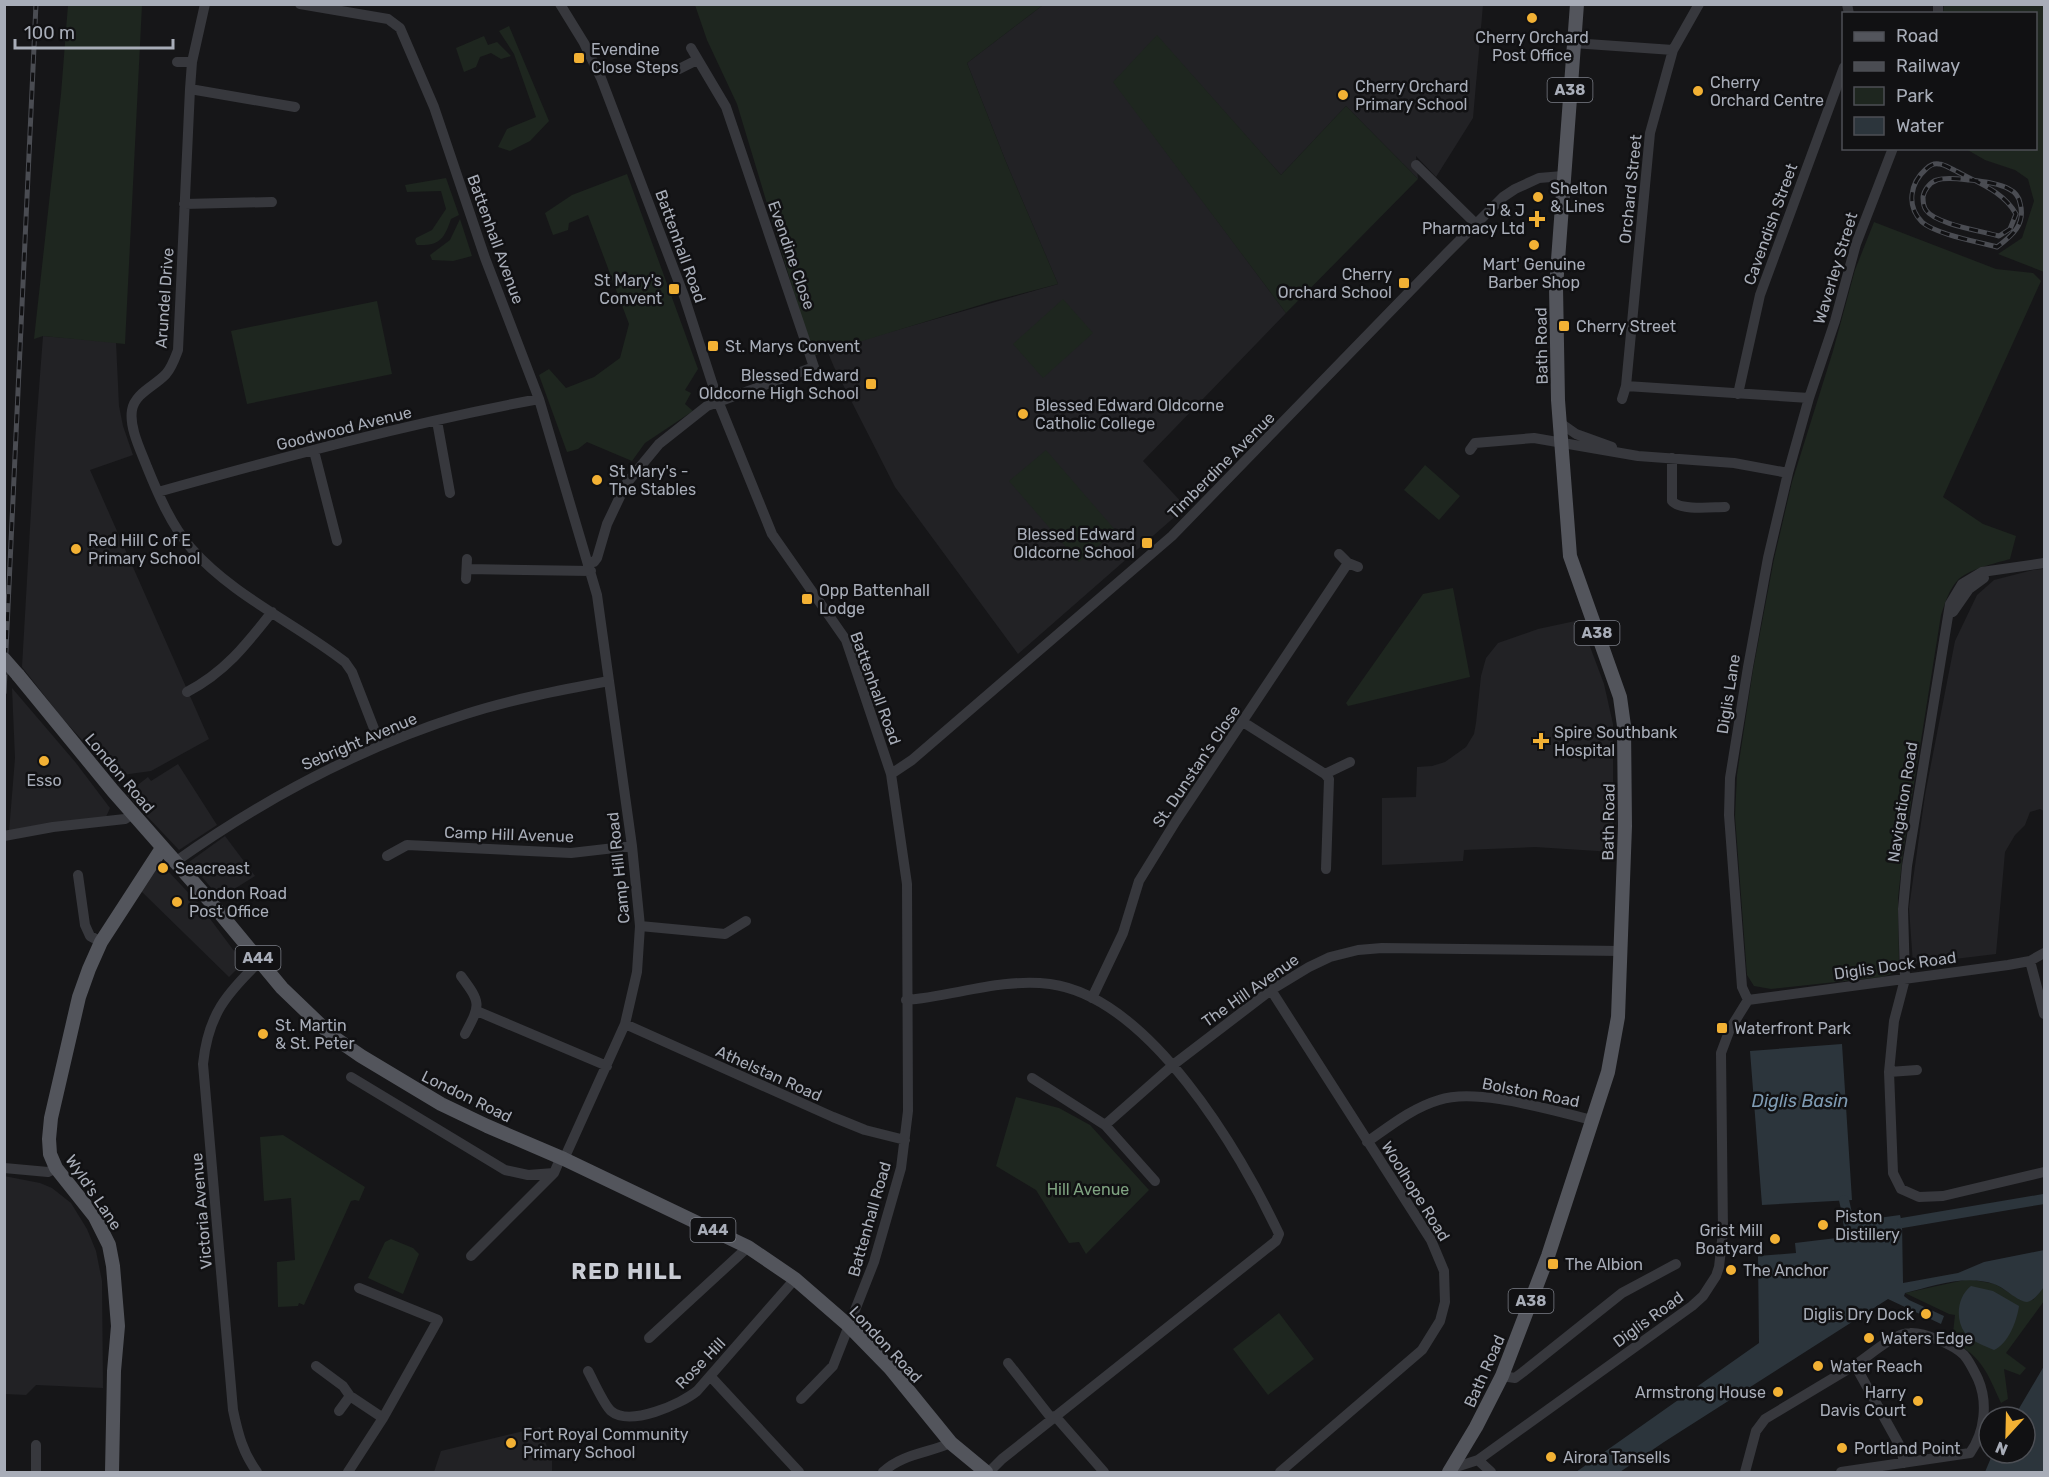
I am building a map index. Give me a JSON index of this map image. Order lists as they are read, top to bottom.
{
  "streets": {
    "main road": [
      "A38",
      "Bath Road",
      "London Road",
      "A44",
      "Wyld's Lane"
    ],
    "street": [
      "Orchard Street",
      "Cavendish Street",
      "Battenhall Avenue",
      "Battenhall Road",
      "Evendine Close",
      "Waverley Street",
      "Arundel Drive",
      "Goodwood Avenue",
      "Timberdine Avenue",
      "Diglis Lane",
      "Sebright Avenue",
      "St. Dunstan's Close",
      "Navigation Road",
      "Camp Hill Avenue",
      "Camp Hill Road",
      "Diglis Dock Road",
      "The Hill Avenue",
      "Athelstan Road",
      "Bolston Road",
      "Woolhope Road",
      "Victoria Avenue",
      "Diglis Road",
      "Rose Hill"
    ]
  },
  "crossings": [
    ["Battenhall Avenue", "Goodwood Avenue"],
    ["Battenhall Avenue", "Camp Hill Road"],
    ["Battenhall Road", "Evendine Close"],
    ["Battenhall Road", "Timberdine Avenue"],
    ["Battenhall Road", "London Road"],
    ["Battenhall Road", "Athelstan Road"],
    ["Waverley Street", "Diglis Lane"],
    ["Arundel Drive", "Goodwood Avenue"],
    ["Arundel Drive", "Sebright Avenue"],
    ["Bath Road", "Timberdine Avenue"],
    ["Bath Road", "The Hill Avenue"],
    ["Bath Road", "Bolston Road"],
    ["Bath Road", "Diglis Road"],
    ["Diglis Lane", "Diglis Dock Road"],
    ["Diglis Lane", "Diglis Road"],
    ["Sebright Avenue", "London Road"],
    ["Sebright Avenue", "Camp Hill Road"],
    ["London Road", "Camp Hill Road"],
    ["London Road", "Wyld's Lane"],
    ["London Road", "Victoria Avenue"],
    ["London Road", "Rose Hill"],
    ["Navigation Road", "Diglis Dock Road"],
    ["Camp Hill Avenue", "Camp Hill Road"],
    ["Camp Hill Road", "Athelstan Road"],
    ["Diglis Dock Road", "Diglis Road"],
    ["The Hill Avenue", "Woolhope Road"],
    ["Bolston Road", "Woolhope Road"]
  ],
  "districts": ["RED HILL"],
  "water": ["Diglis Basin"],
  "parks": ["Hill Avenue"],
  "places": {
    "other": [
      "Cherry Orchard Post Office",
      "Cherry Orchard Centre",
      "Cherry Orchard Primary School",
      "Shelton & Lines",
      "Mart' Genuine Barber Shop",
      "Blessed Edward Oldcorne Catholic College",
      "St Mary's - The Stables",
      "Red Hill C of E Primary School",
      "Esso",
      "Seacreast",
      "London Road Post Office",
      "St. Martin & St. Peter",
      "Piston Distillery",
      "Grist Mill Boatyard",
      "The Anchor",
      "Diglis Dry Dock",
      "Waters Edge",
      "Water Reach",
      "Armstrong House",
      "Harry Davis Court",
      "Fort Royal Community Primary School",
      "Portland Point",
      "Airora Tansells"
    ],
    "transit": [
      "Evendine Close Steps",
      "Cherry Orchard School",
      "St Mary's Convent",
      "Cherry Street",
      "St. Marys Convent",
      "Blessed Edward Oldcorne High School",
      "Blessed Edward Oldcorne School",
      "Opp Battenhall Lodge",
      "Waterfront Park",
      "The Albion"
    ],
    "health": ["J & J Pharmacy Ltd", "Spire Southbank Hospital"]
  },
  "legend": [
    "Road",
    "Railway",
    "Park",
    "Water"
  ],
  "scale_bar": "100 m",
  "north": "bottom"
}
